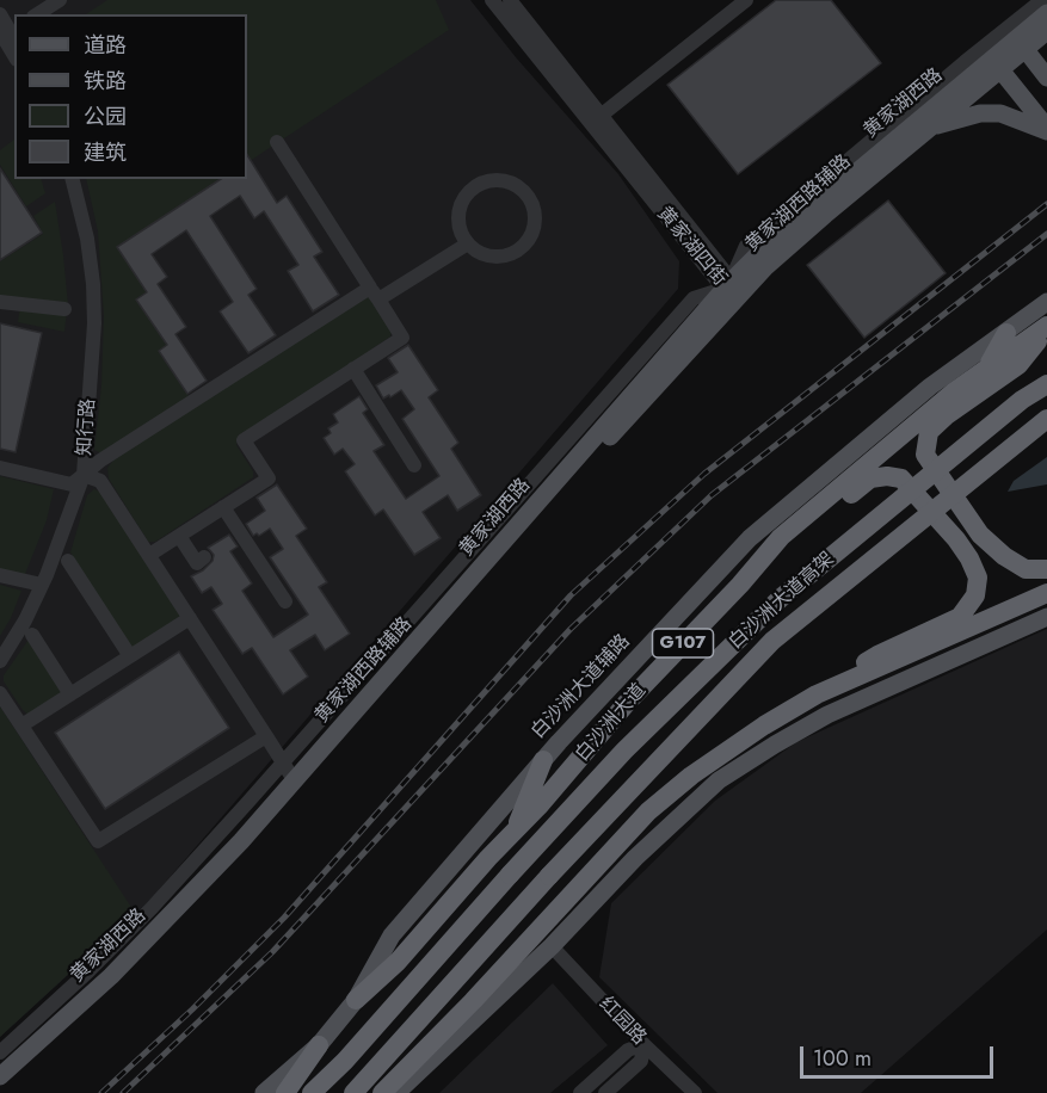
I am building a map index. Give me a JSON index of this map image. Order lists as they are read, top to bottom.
{
  "streets": {
    "highway": ["白沙洲大道高架", "G107", "白沙洲大道"],
    "main road": ["黄家湖西路", "白沙洲大道辅路"],
    "street": [
      "黄家湖西路辅路",
      "黄家湖四街",
      "知行路",
      "红园路"
    ]
  },
  "crossings": [
    ["黄家湖西路", "黄家湖西路辅路"],
    ["黄家湖西路", "黄家湖四街"],
    ["黄家湖西路辅路", "黄家湖四街"],
    ["白沙洲大道辅路", "白沙洲大道"]
  ],
  "legend": [
    "道路",
    "铁路",
    "公园",
    "建筑"
  ],
  "scale_bar": "100 m"
}
